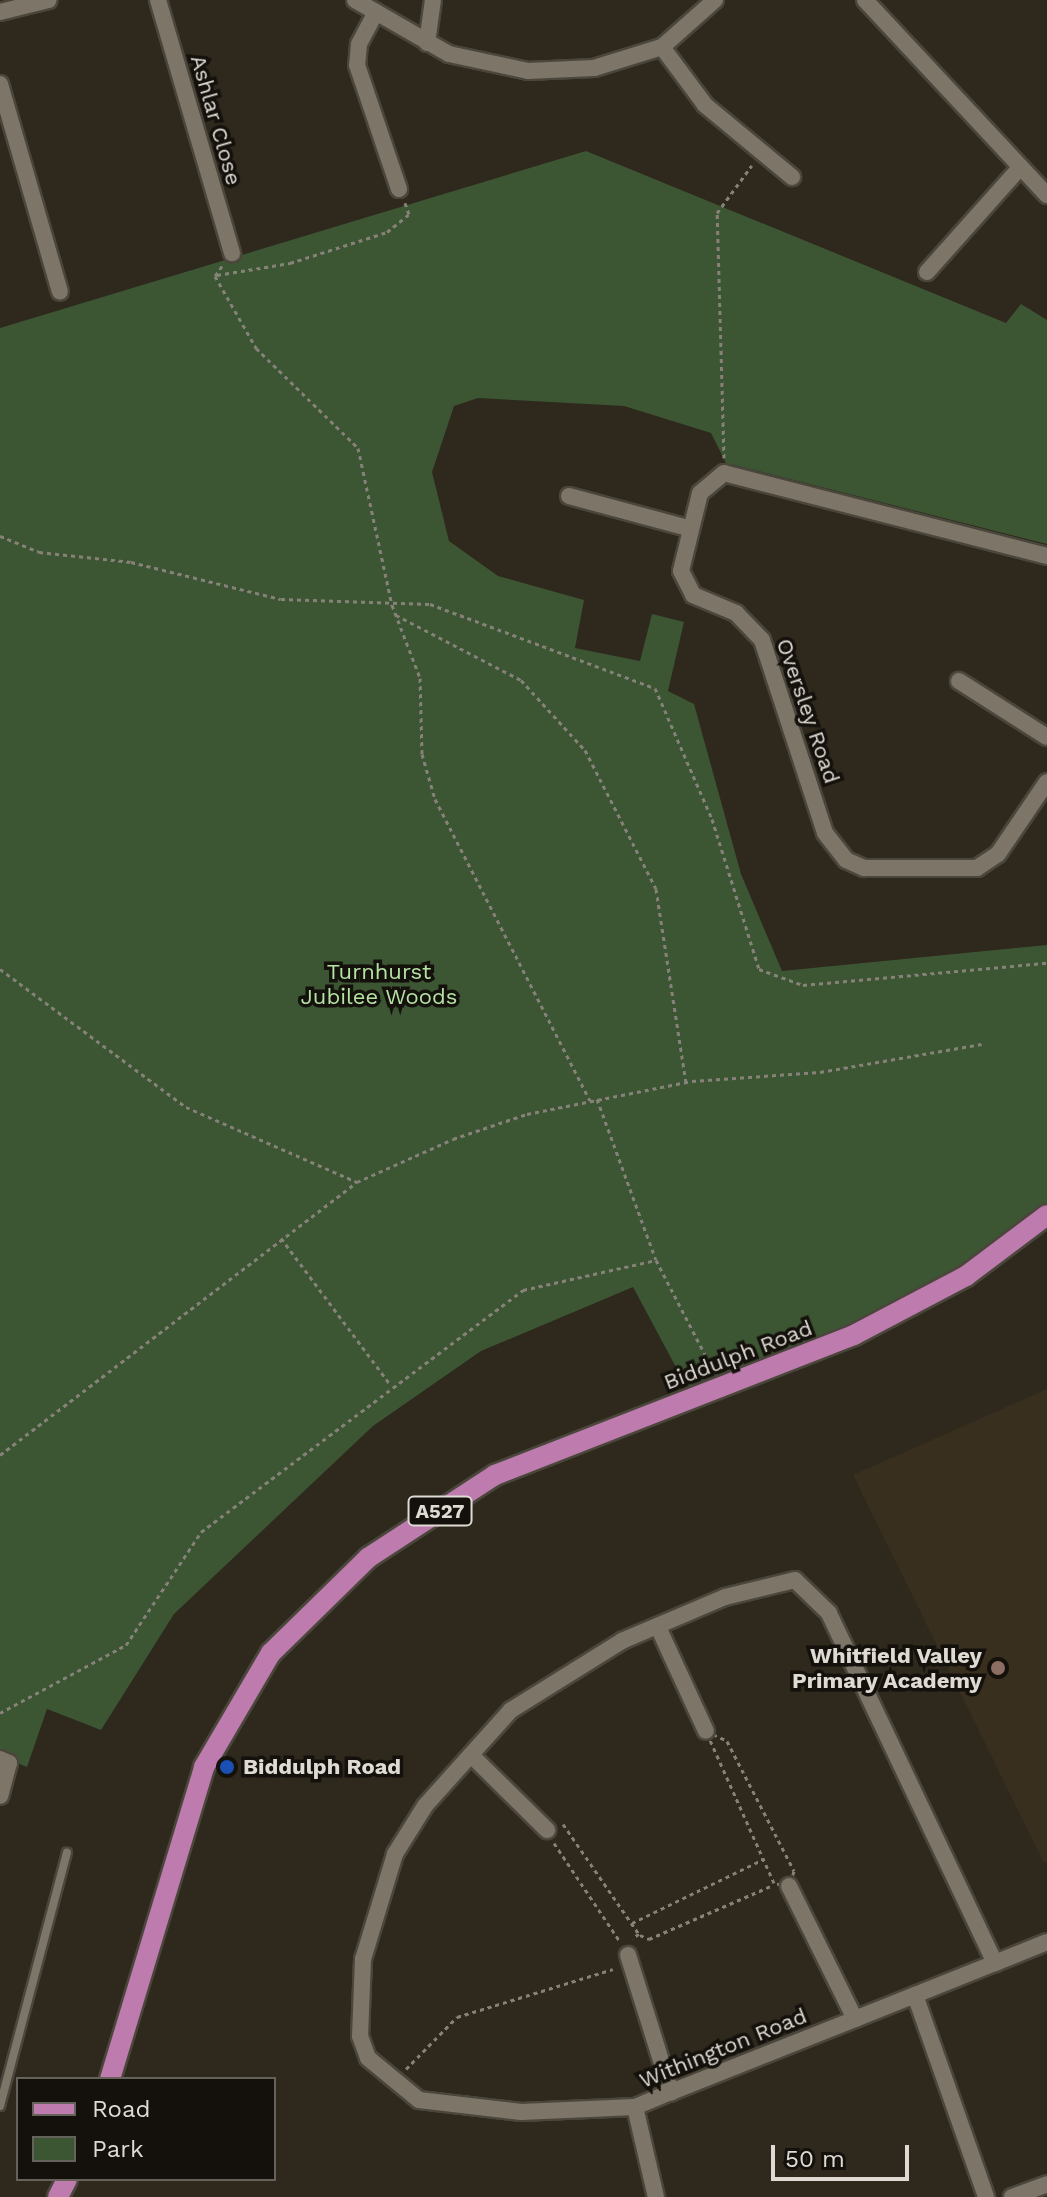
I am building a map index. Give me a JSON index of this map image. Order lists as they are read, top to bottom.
{
  "streets": {
    "main road": ["Biddulph Road", "A527"],
    "street": ["Ashlar Close", "Oversley Road", "Withington Road"]
  },
  "parks": ["Turnhurst Jubilee Woods"],
  "places": ["Whitfield Valley Primary Academy", "Biddulph Road"],
  "legend": ["Road", "Park"],
  "scale_bar": "50 m"
}
